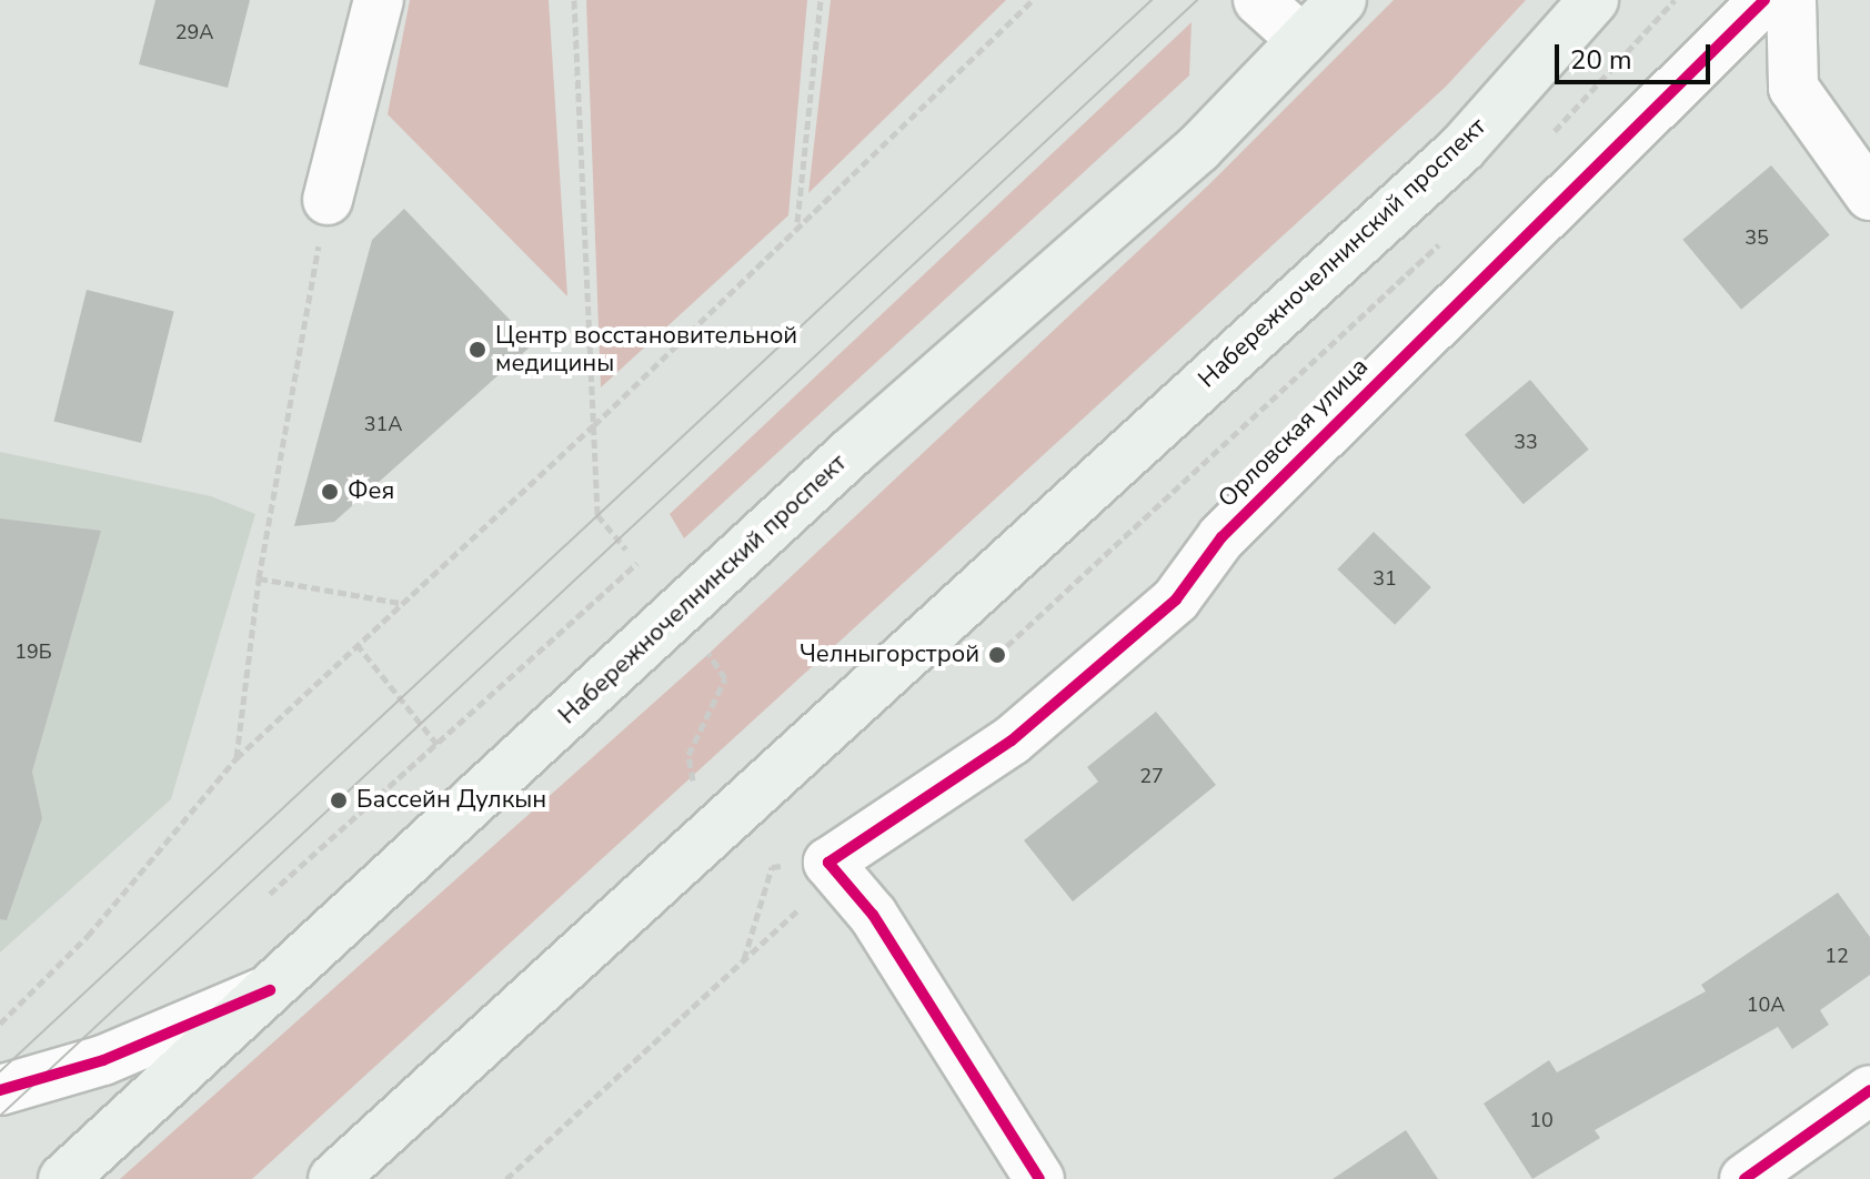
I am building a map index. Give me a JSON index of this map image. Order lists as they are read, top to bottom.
{
  "streets": {
    "main road": ["Набережночелнинский проспект"],
    "street": ["Орловская улица"]
  },
  "places": [
    "Центр восстановительной медицины",
    "Фея",
    "Челныгорстрой",
    "Бассейн Дулкын"
  ],
  "house_numbers": [
    "29А",
    "35",
    "31А",
    "33",
    "31",
    "19Б",
    "27",
    "12",
    "10А",
    "10"
  ],
  "scale_bar": "20 m"
}
